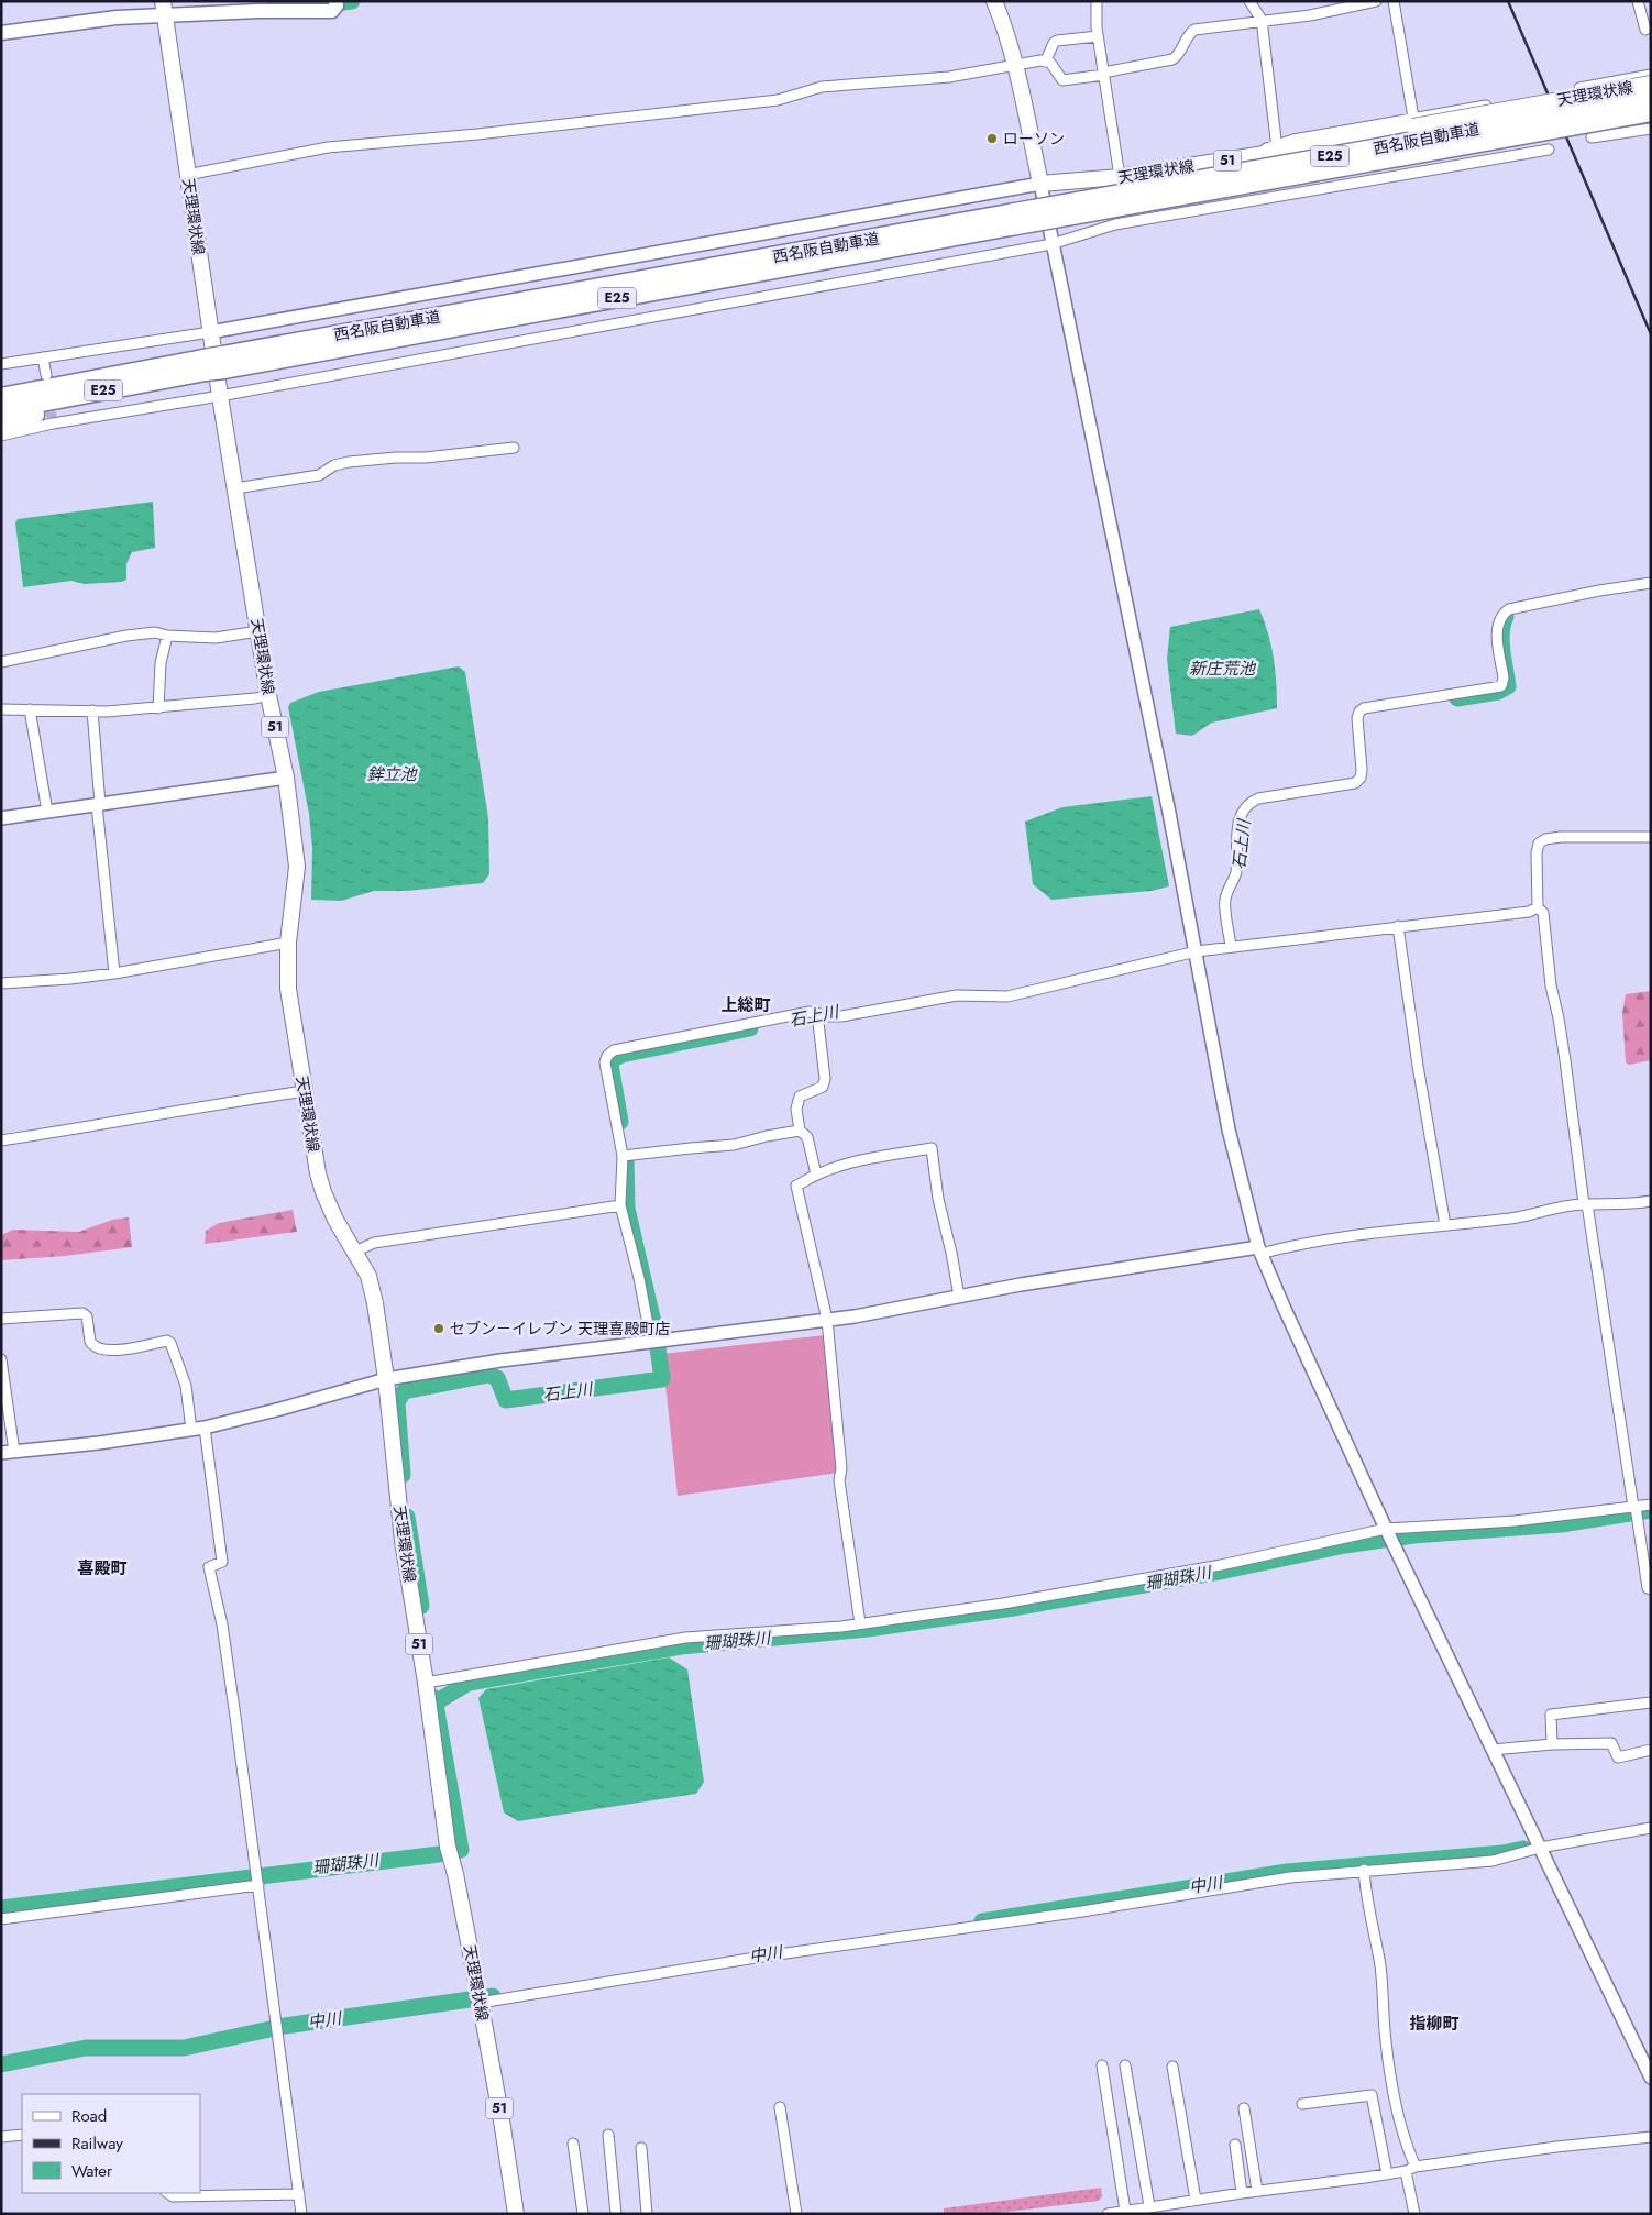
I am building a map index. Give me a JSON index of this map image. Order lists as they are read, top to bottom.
{
  "streets": {
    "highway": ["西名阪自動車道", "E25"],
    "main road": ["天理環状線", "51"]
  },
  "districts": ["上総町", "喜殿町", "指柳町"],
  "water": [
    "新庄荒池",
    "鉾立池",
    "石上川",
    "珊瑚珠川",
    "中川"
  ],
  "places": ["ローソン", "セブン－イレブン 天理喜殿町店"],
  "legend": ["Road", "Railway", "Water"]
}
